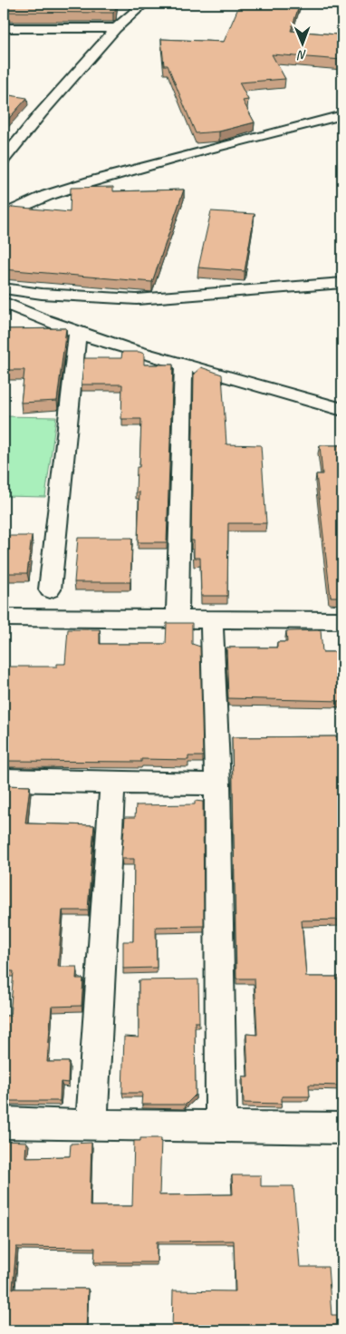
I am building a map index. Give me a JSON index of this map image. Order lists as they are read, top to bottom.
{
  "north": "bottom"
}
